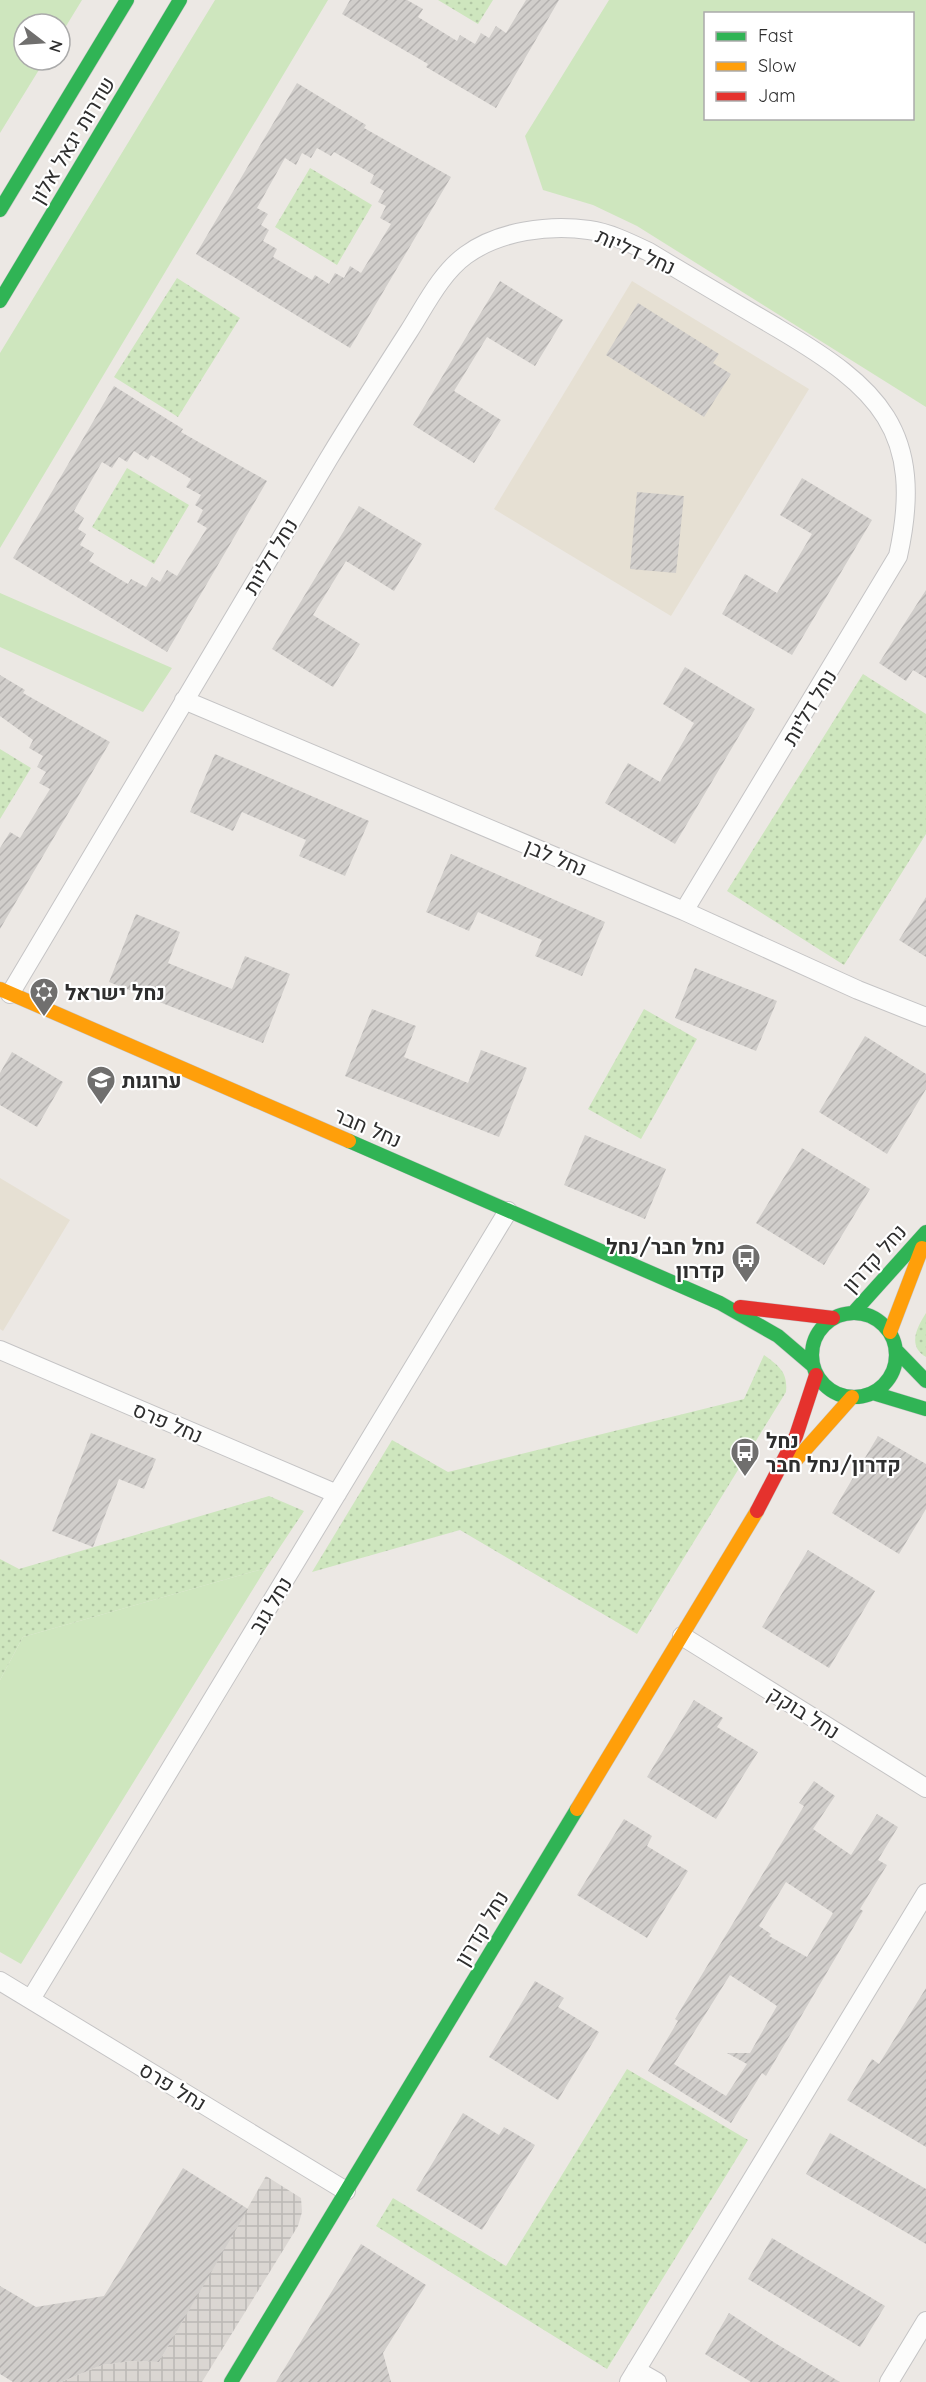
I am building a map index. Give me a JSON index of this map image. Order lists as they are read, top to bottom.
{
  "streets": {
    "main road": ["שדרות יגאל אלון", "נחל חבר", "נחל קדרון"],
    "street": [
      "נחל דליות",
      "נחל לבן",
      "נחל פרס",
      "נחל גוב",
      "נחל בוקק"
    ]
  },
  "crossings": [
    ["נחל דליות", "נחל לבן"],
    ["נחל דליות", "נחל חבר"],
    ["נחל חבר", "נחל קדרון"],
    ["נחל חבר", "נחל גוב"],
    ["נחל קדרון", "נחל פרס"],
    ["נחל קדרון", "נחל בוקק"],
    ["נחל פרס", "נחל גוב"]
  ],
  "places": {
    "synagogue": ["נחל ישראל"],
    "school or university": ["ערוגות"],
    "bus stop": ["נחל חבר/נחל קדרון", "נחל קדרון/נחל חבר"]
  },
  "legend": ["Fast", "Slow", "Jam"],
  "north": "right"
}
